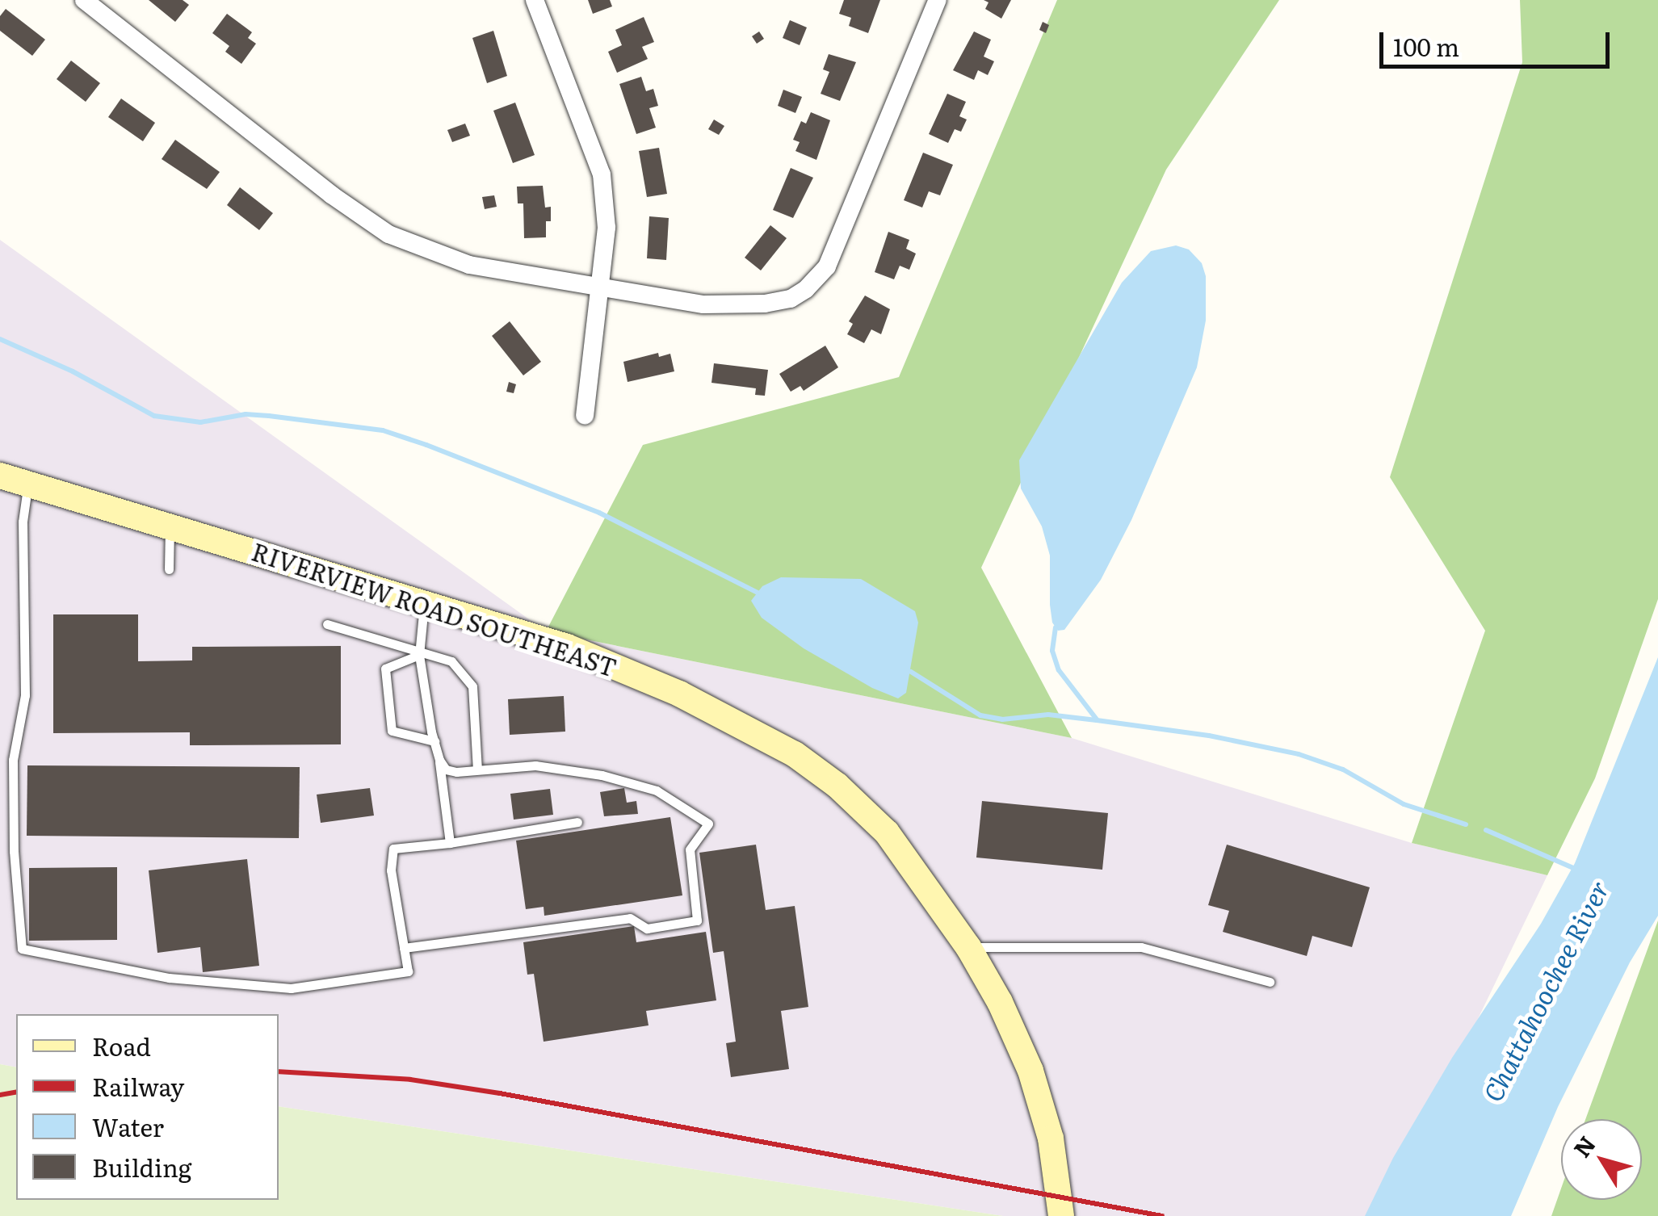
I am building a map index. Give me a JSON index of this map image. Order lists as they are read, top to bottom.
{
  "streets": {
    "street": ["RIVERVIEW ROAD SOUTHEAST"]
  },
  "water": ["Chattahoochee River"],
  "legend": [
    "Road",
    "Railway",
    "Water",
    "Building"
  ],
  "scale_bar": "100 m",
  "north": "top left"
}
